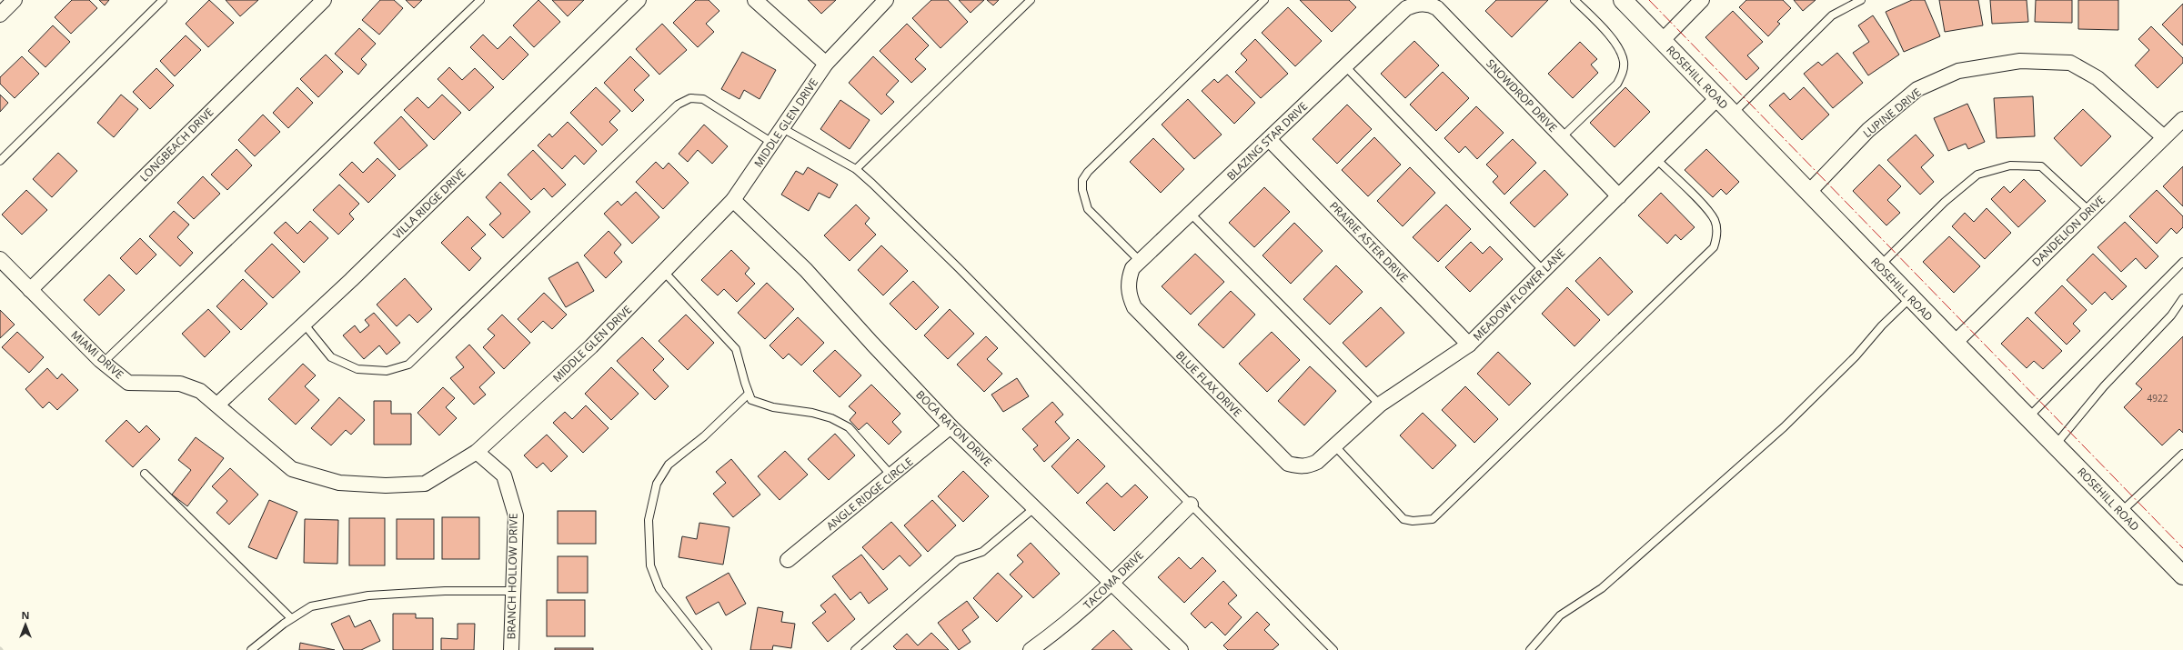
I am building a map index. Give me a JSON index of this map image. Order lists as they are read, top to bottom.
{
  "streets": {
    "street": [
      "ROSEHILL ROAD",
      "SNOWDROP DRIVE",
      "LUPINE DRIVE",
      "MIDDLE GLEN DRIVE",
      "BLAZING STAR DRIVE",
      "LONGBEACH DRIVE",
      "VILLA RIDGE DRIVE",
      "DANDELION DRIVE",
      "PRAIRIE ASTER DRIVE",
      "MEADOW FLOWER LANE",
      "MIAMI DRIVE",
      "BLUE FLAX DRIVE",
      "BOCA RATON DRIVE",
      "ANGLE RIDGE CIRCLE",
      "BRANCH HOLLOW DRIVE",
      "TACOMA DRIVE"
    ]
  },
  "crossings": [
    ["ROSEHILL ROAD", "LUPINE DRIVE"],
    ["ROSEHILL ROAD", "DANDELION DRIVE"],
    ["ROSEHILL ROAD", "MEADOW FLOWER LANE"],
    ["SNOWDROP DRIVE", "BLAZING STAR DRIVE"],
    ["SNOWDROP DRIVE", "MEADOW FLOWER LANE"],
    ["LUPINE DRIVE", "DANDELION DRIVE"],
    ["MIDDLE GLEN DRIVE", "VILLA RIDGE DRIVE"],
    ["MIDDLE GLEN DRIVE", "MIAMI DRIVE"],
    ["MIDDLE GLEN DRIVE", "BOCA RATON DRIVE"],
    ["MIDDLE GLEN DRIVE", "BRANCH HOLLOW DRIVE"],
    ["BLAZING STAR DRIVE", "PRAIRIE ASTER DRIVE"],
    ["BLAZING STAR DRIVE", "BLUE FLAX DRIVE"],
    ["LONGBEACH DRIVE", "MIAMI DRIVE"],
    ["VILLA RIDGE DRIVE", "MIAMI DRIVE"],
    ["PRAIRIE ASTER DRIVE", "MEADOW FLOWER LANE"],
    ["MEADOW FLOWER LANE", "BLUE FLAX DRIVE"],
    ["BOCA RATON DRIVE", "ANGLE RIDGE CIRCLE"],
    ["BOCA RATON DRIVE", "TACOMA DRIVE"]
  ],
  "house_numbers": ["4922"],
  "north": "top"
}
